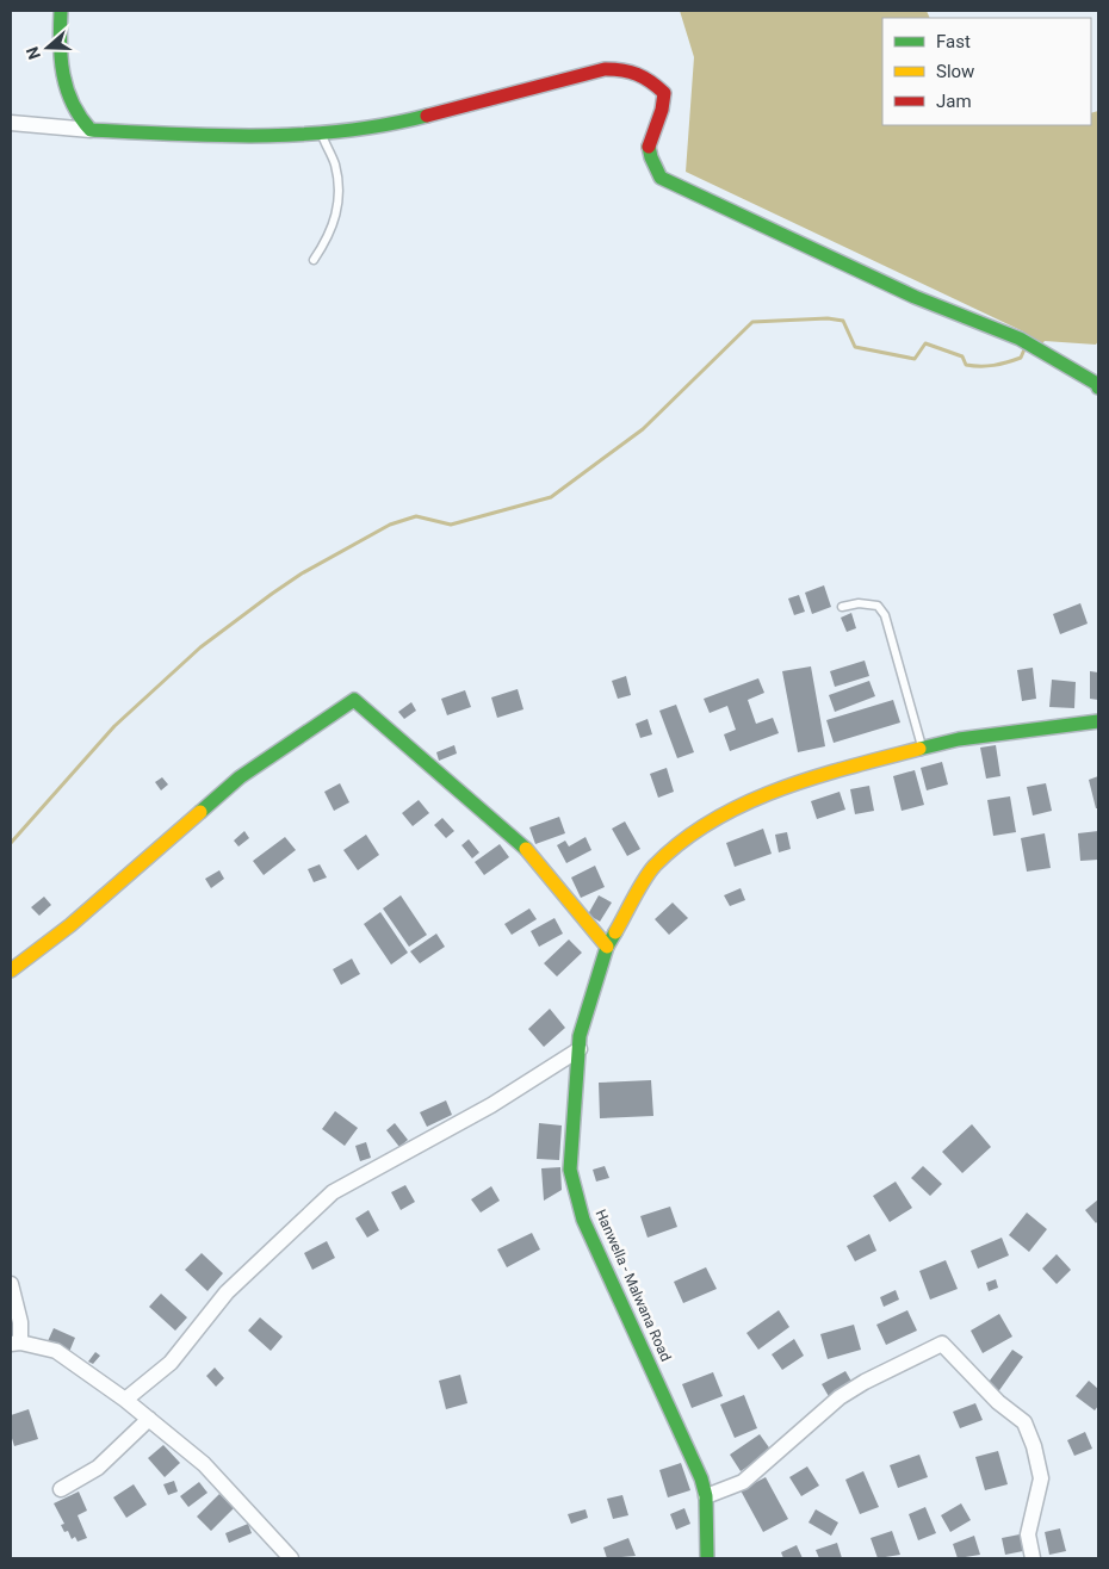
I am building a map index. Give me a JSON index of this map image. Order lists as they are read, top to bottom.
{
  "streets": {
    "street": ["Hanwella - Malwana Road"]
  },
  "legend": ["Fast", "Slow", "Jam"],
  "north": "left"
}
